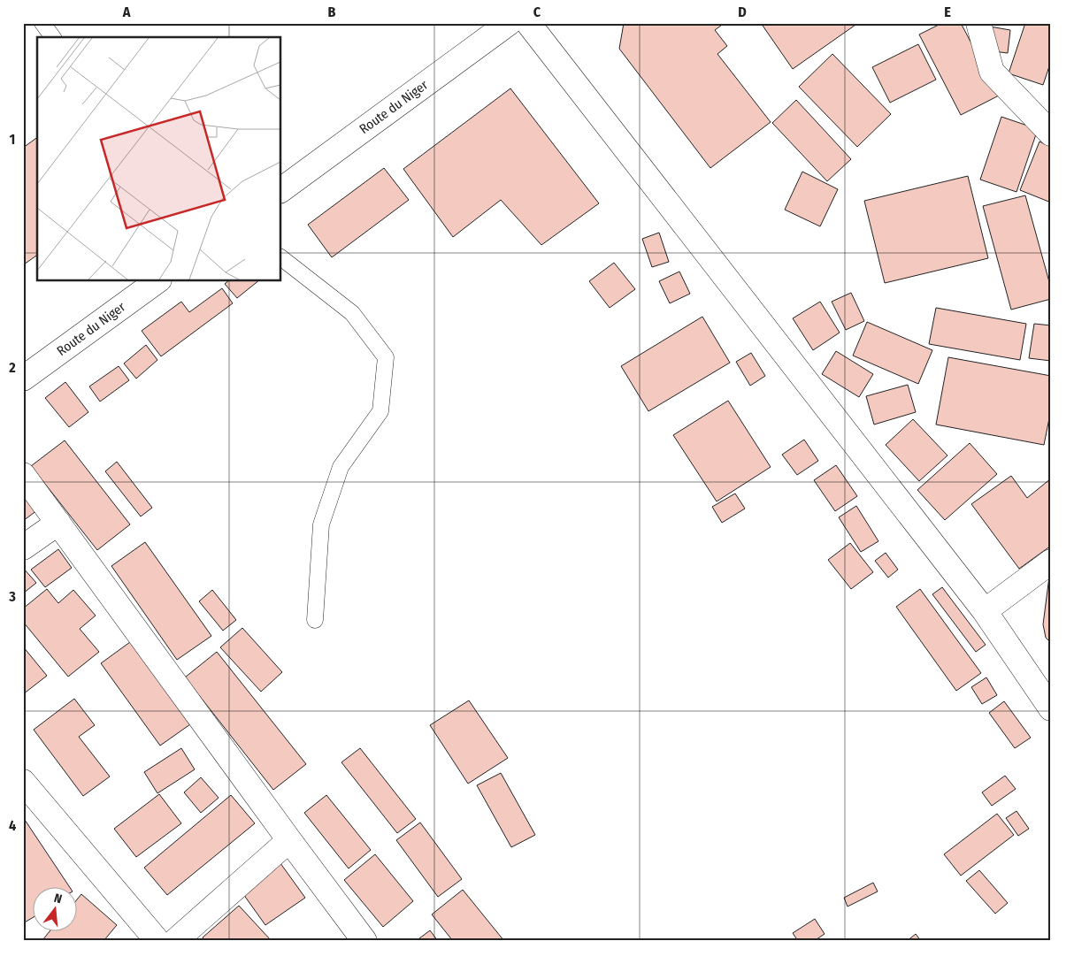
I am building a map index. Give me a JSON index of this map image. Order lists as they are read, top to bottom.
{
  "streets": {
    "street": ["Route du Niger"]
  },
  "north": "top",
  "grid": {
    "columns": [
      "A",
      "B",
      "C",
      "D",
      "E"
    ],
    "rows": [
      "1",
      "2",
      "3",
      "4"
    ]
  }
}
